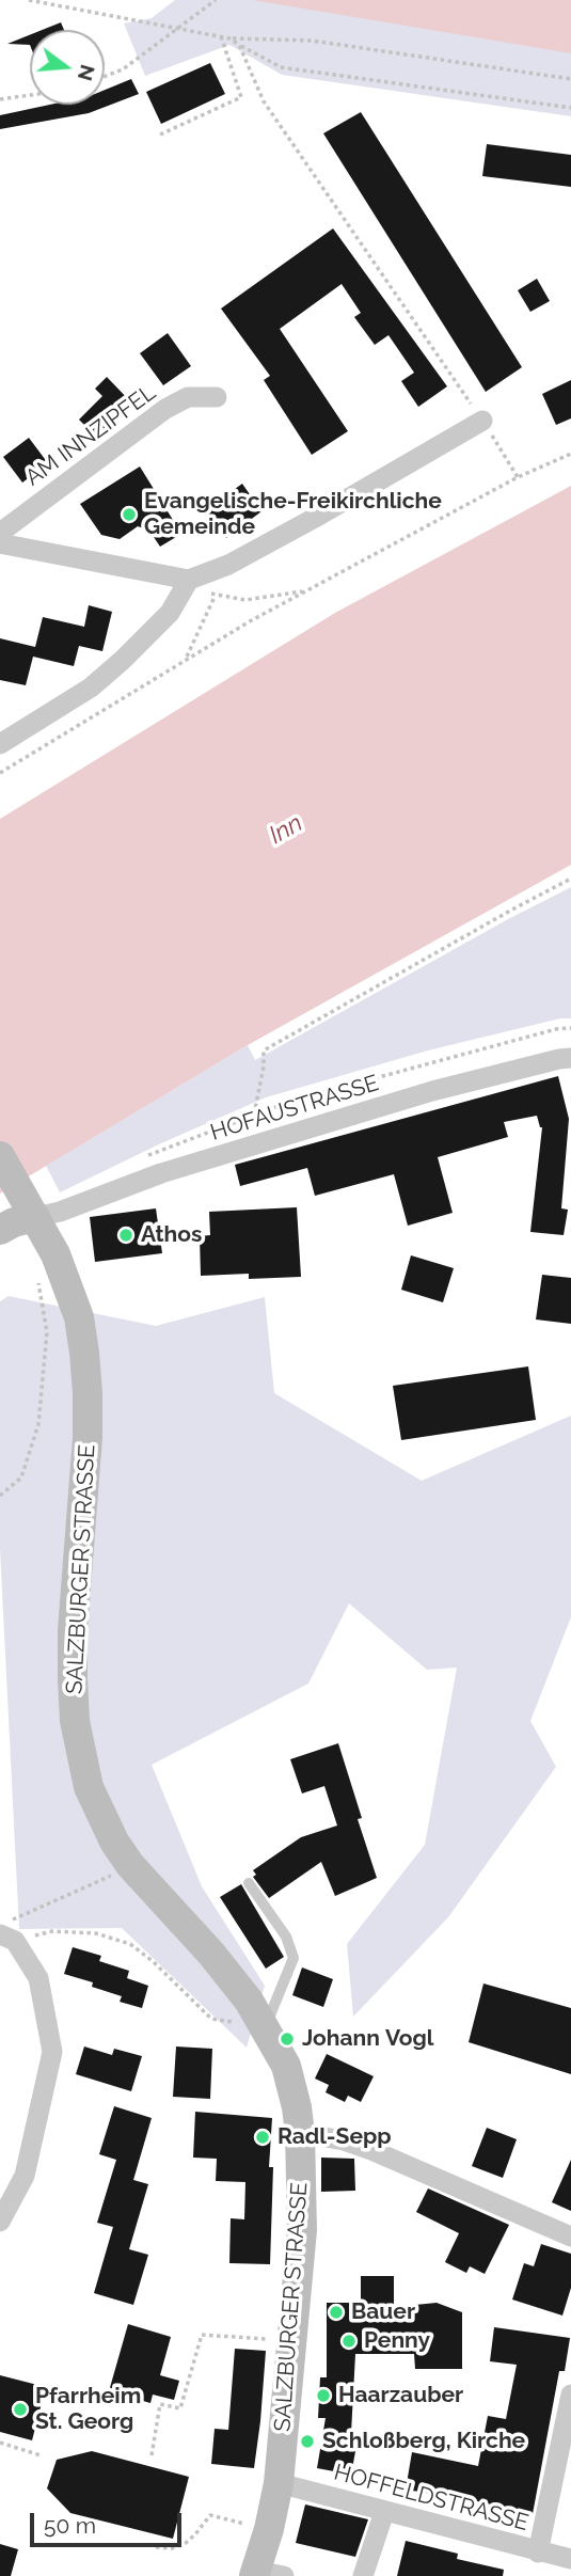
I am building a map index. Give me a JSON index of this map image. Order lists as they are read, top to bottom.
{
  "streets": {
    "main road": ["SALZBURGER STRASSE"],
    "street": ["AM INNZIPFEL", "HOFAUSTRASSE", "HOFFELDSTRASSE"]
  },
  "crossings": [
    ["HOFAUSTRASSE", "SALZBURGER STRASSE"],
    ["SALZBURGER STRASSE", "HOFFELDSTRASSE"]
  ],
  "water": ["Inn"],
  "places": [
    "Evangelische-Freikirchliche Gemeinde",
    "Athos",
    "Johann Vogl",
    "Radl-Sepp",
    "Bauer",
    "Penny",
    "Haarzauber",
    "Pfarrheim St. Georg",
    "Schloßberg, Kirche"
  ],
  "scale_bar": "50 m",
  "north": "right"
}
